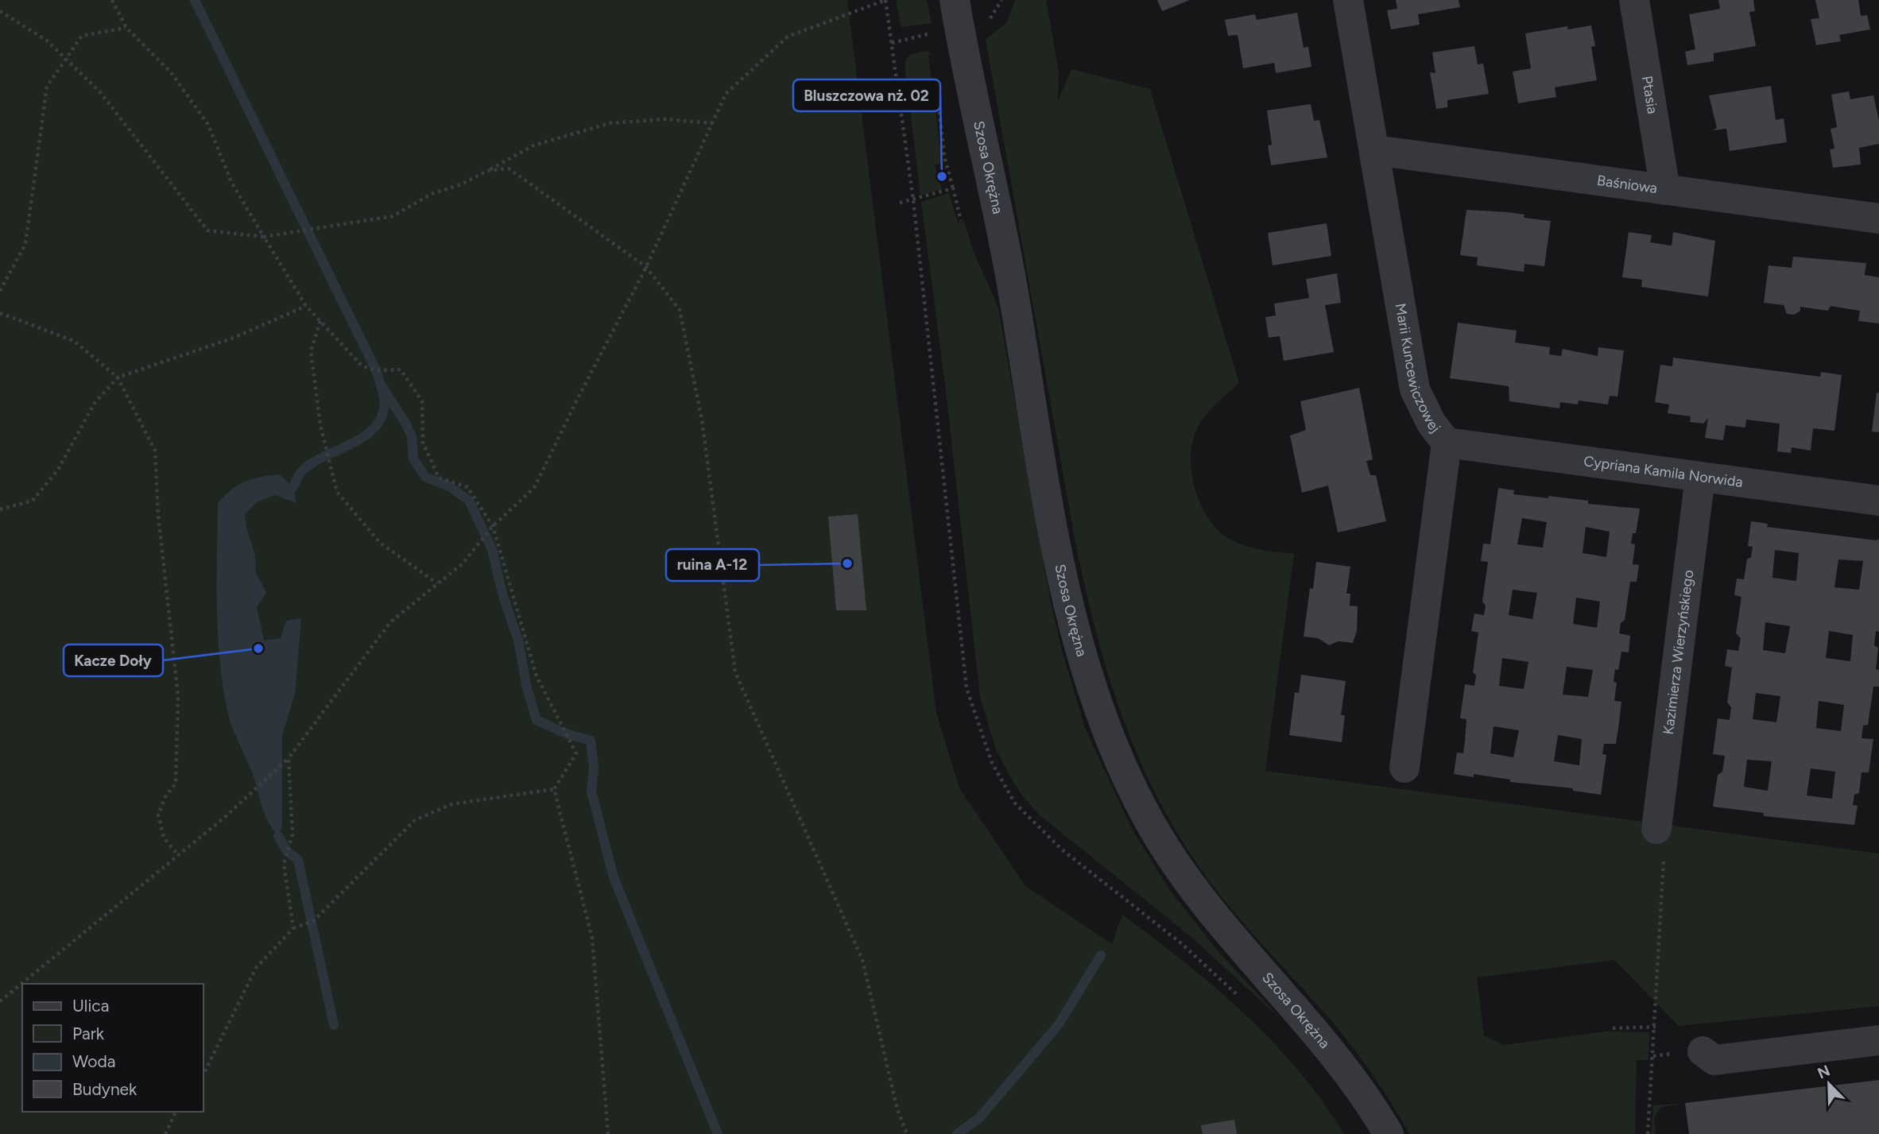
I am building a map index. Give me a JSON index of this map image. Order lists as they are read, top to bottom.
{
  "streets": {
    "street": [
      "Ptasia",
      "Szosa Okrężna",
      "Baśniowa",
      "Marii Kuncewiczowej",
      "Cypriana Kamila Norwida",
      "Kazimierza Wierzyńskiego"
    ]
  },
  "crossings": [
    ["Ptasia", "Baśniowa"],
    ["Baśniowa", "Marii Kuncewiczowej"],
    ["Marii Kuncewiczowej", "Cypriana Kamila Norwida"],
    ["Cypriana Kamila Norwida", "Kazimierza Wierzyńskiego"]
  ],
  "places": ["Bluszczowa nż. 02", "ruina A-12", "Kacze Doły"],
  "legend": [
    "Ulica",
    "Park",
    "Woda",
    "Budynek"
  ],
  "north": "top left"
}
